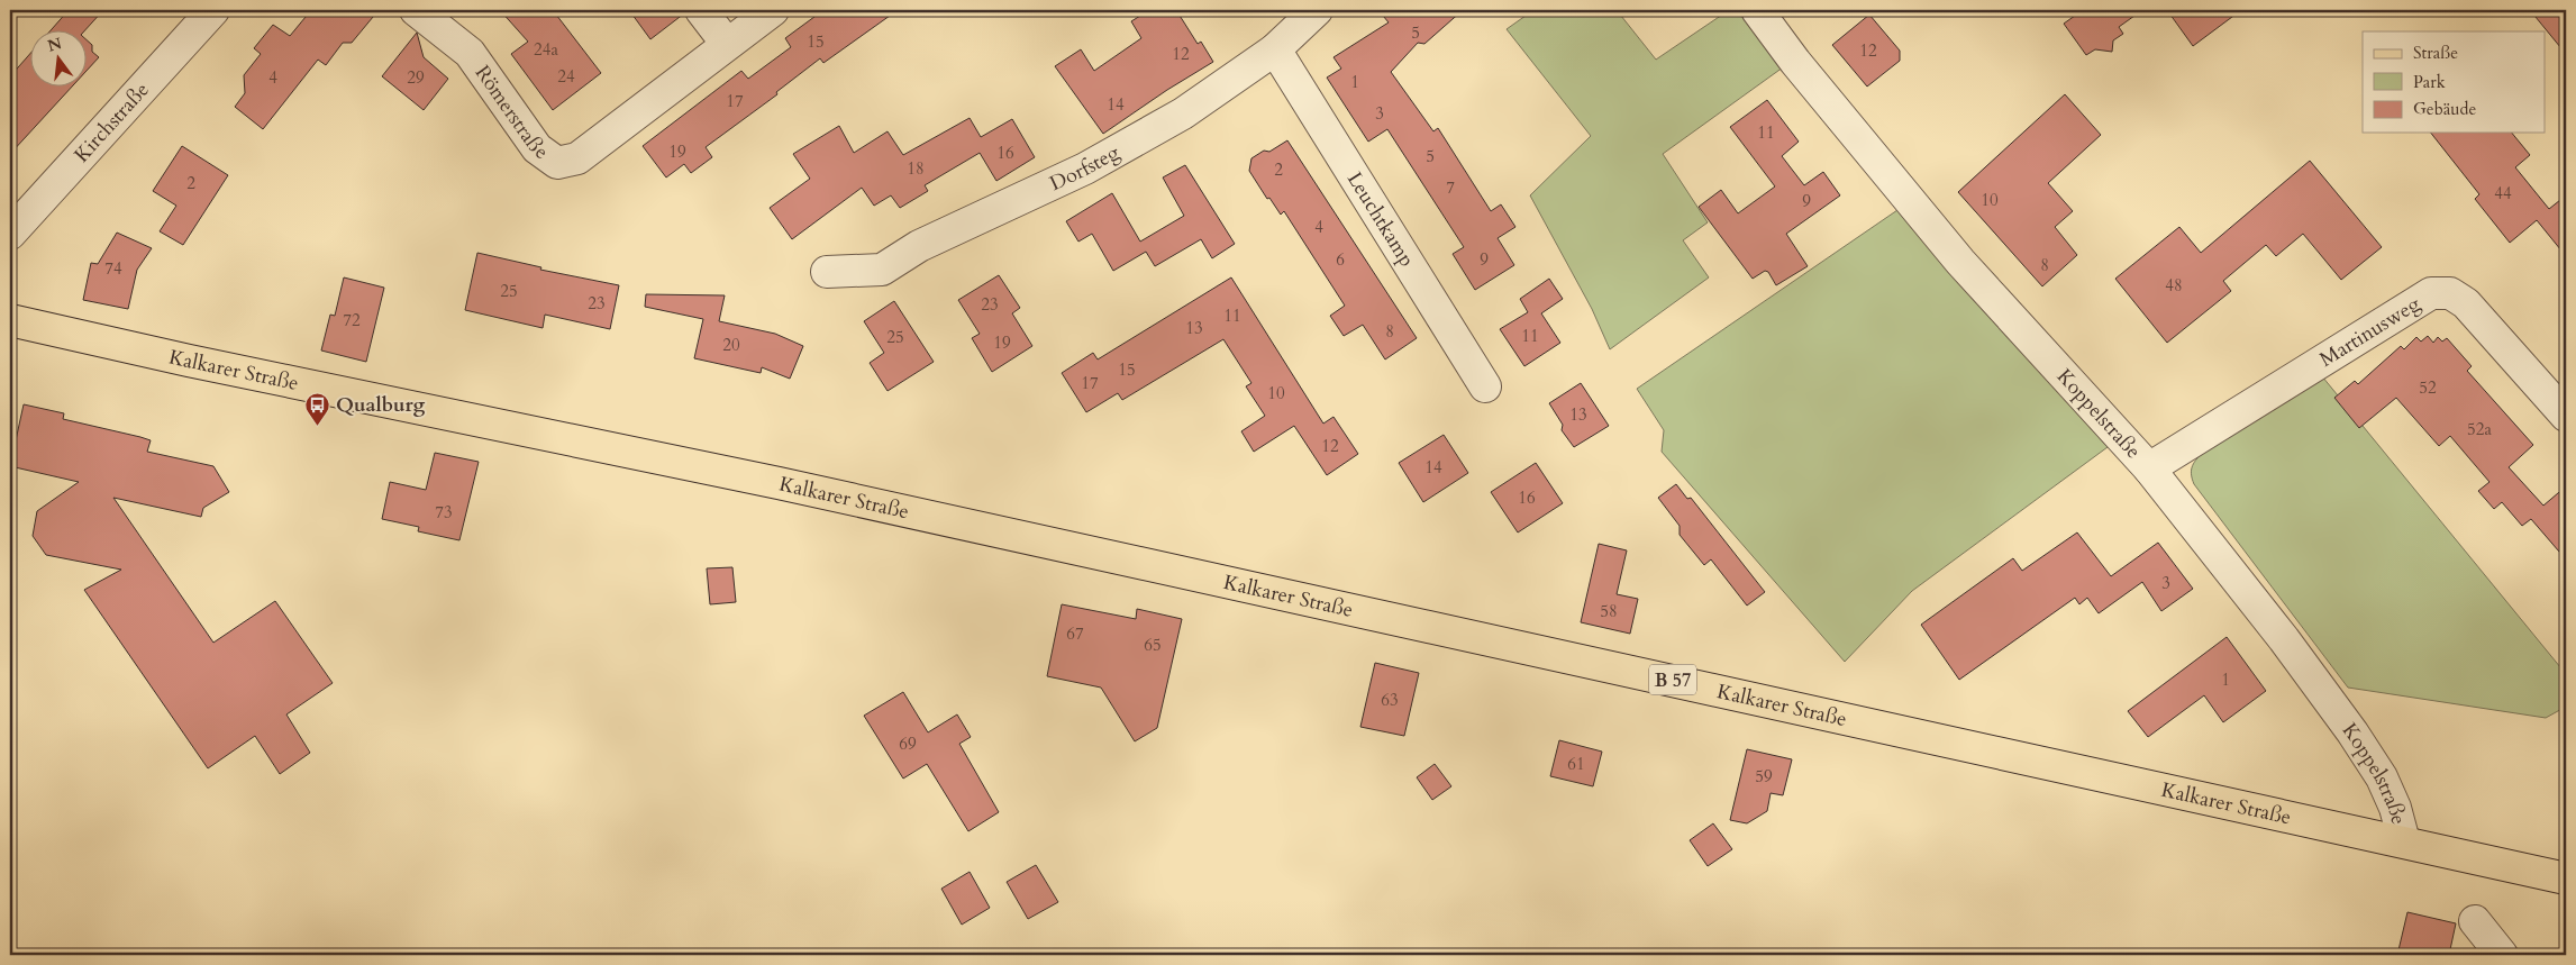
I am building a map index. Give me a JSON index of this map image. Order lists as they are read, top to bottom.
{
  "streets": {
    "main road": ["Kalkarer Straße", "B 57"],
    "street": [
      "Römerstraße",
      "Kirchstraße",
      "Dorfsteg",
      "Leuchtkamp",
      "Martinusweg",
      "Koppelstraße"
    ]
  },
  "crossings": [
    ["Dorfsteg", "Leuchtkamp"],
    ["Martinusweg", "Koppelstraße"],
    ["Kalkarer Straße", "Koppelstraße"]
  ],
  "places": {
    "bus stop": ["Qualburg"]
  },
  "house_numbers": [
    "5",
    "15",
    "24a",
    "12",
    "12",
    "24",
    "4",
    "29",
    "1",
    "17",
    "14",
    "3",
    "11",
    "19",
    "16",
    "5",
    "18",
    "2",
    "2",
    "7",
    "44",
    "10",
    "9",
    "4",
    "6",
    "9",
    "8",
    "74",
    "48",
    "25",
    "23",
    "23",
    "11",
    "72",
    "13",
    "8",
    "11",
    "25",
    "19",
    "20",
    "15",
    "17",
    "52",
    "10",
    "13",
    "52a",
    "12",
    "14",
    "16",
    "73",
    "3",
    "58",
    "67",
    "65",
    "1",
    "63",
    "69",
    "61",
    "59"
  ],
  "legend": ["Straße", "Park", "Gebäude"],
  "north": "top"
}
